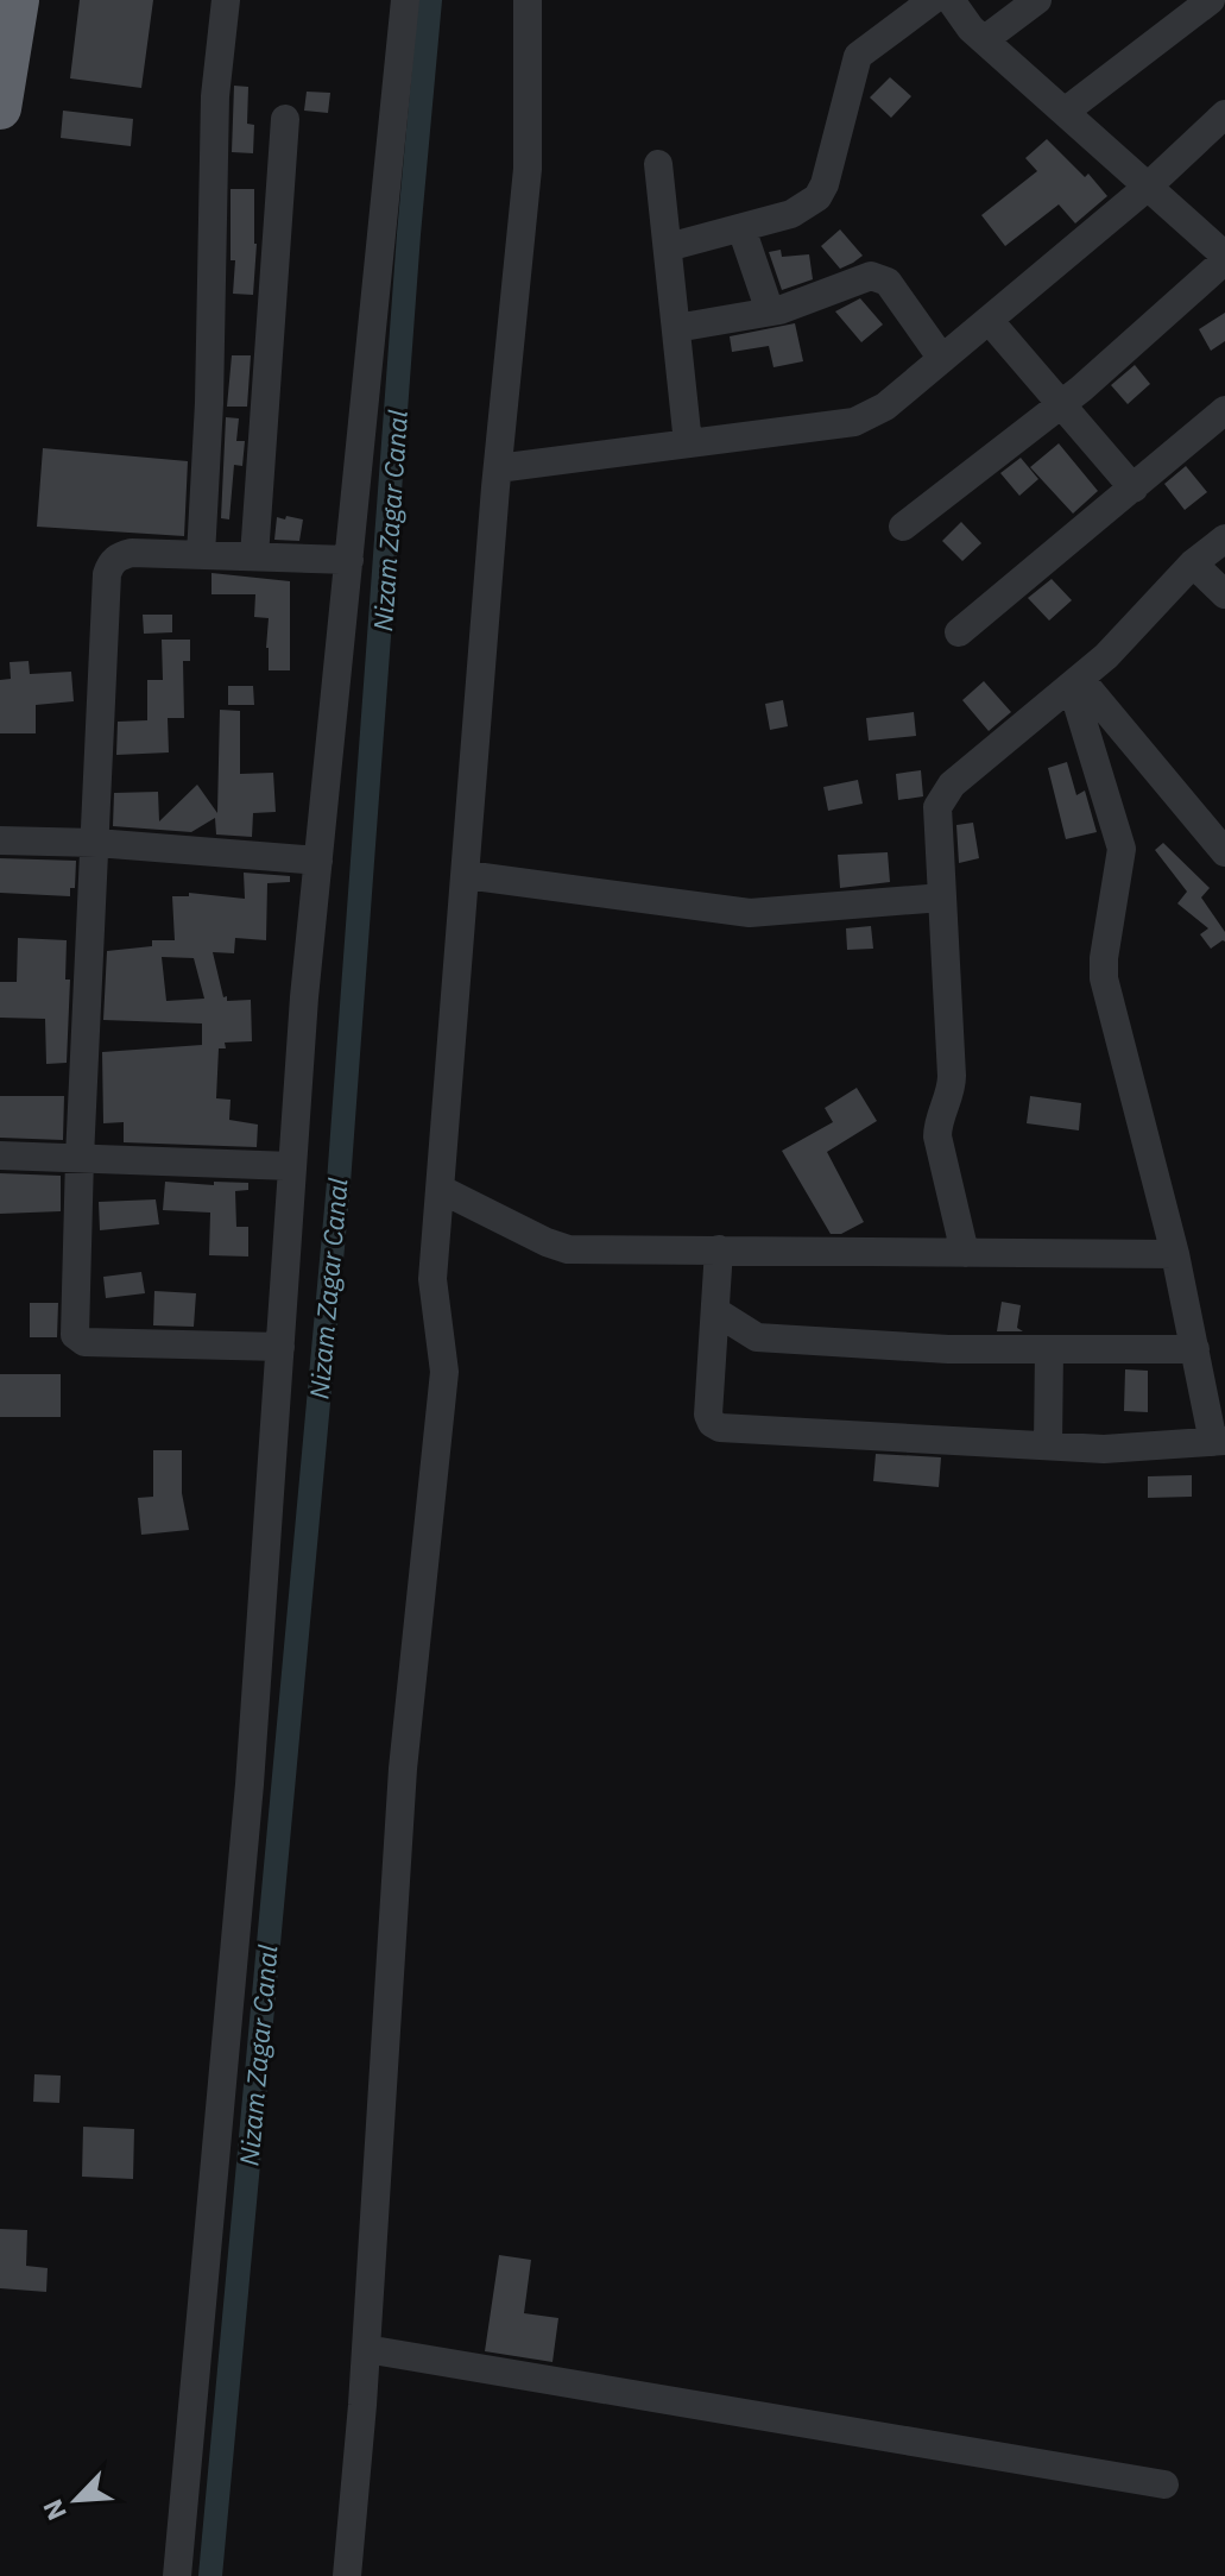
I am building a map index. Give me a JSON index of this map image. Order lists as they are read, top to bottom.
{
  "water": ["Nizam Zagar Canal"],
  "north": "bottom left"
}
